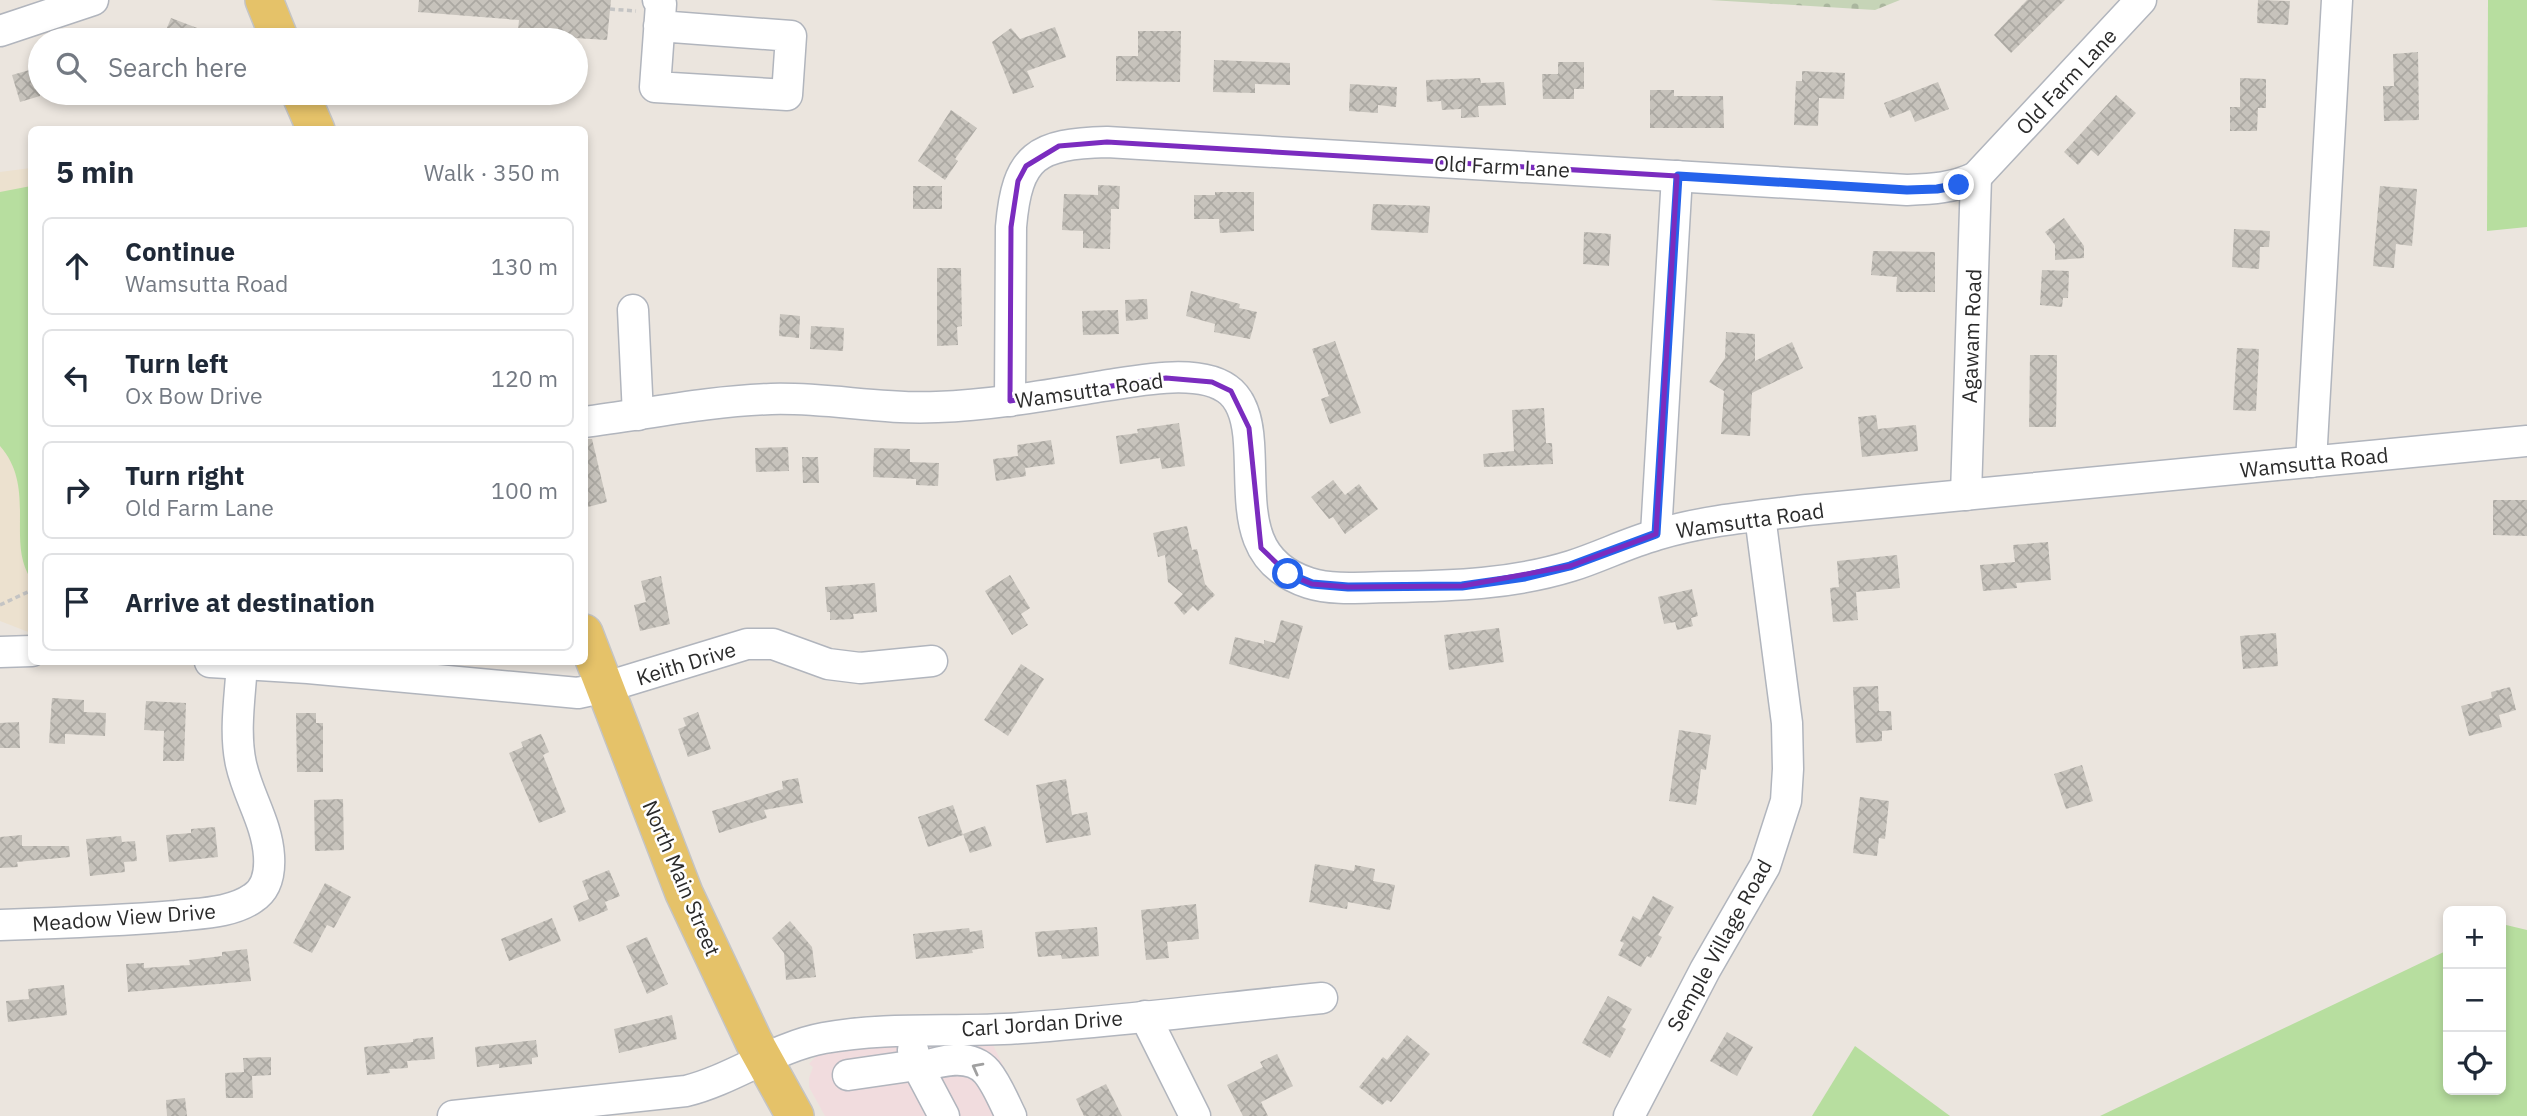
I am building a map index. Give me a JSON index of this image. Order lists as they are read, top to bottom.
{
  "streets": {
    "main road": ["North Main Street"],
    "street": [
      "Old Farm Lane",
      "Agawam Road",
      "Wamsutta Road",
      "Keith Drive",
      "Meadow View Drive",
      "Semple Village Road",
      "Carl Jordan Drive"
    ]
  },
  "crossings": [
    ["Old Farm Lane", "Agawam Road"],
    ["Old Farm Lane", "Wamsutta Road"],
    ["Agawam Road", "Wamsutta Road"],
    ["Wamsutta Road", "Semple Village Road"],
    ["Keith Drive", "North Main Street"],
    ["North Main Street", "Carl Jordan Drive"]
  ],
  "page": {
    "search": "Search here",
    "heading": ["5 min", "Walk · 350 m"],
    "list": [
      ["Continue", "Wamsutta Road", "130 m"],
      ["Turn left", "Ox Bow Drive", "120 m"],
      ["Turn right", "Old Farm Lane", "100 m"],
      "Arrive at destination"
    ],
    "map_buttons": ["+", "−"]
  }
}
